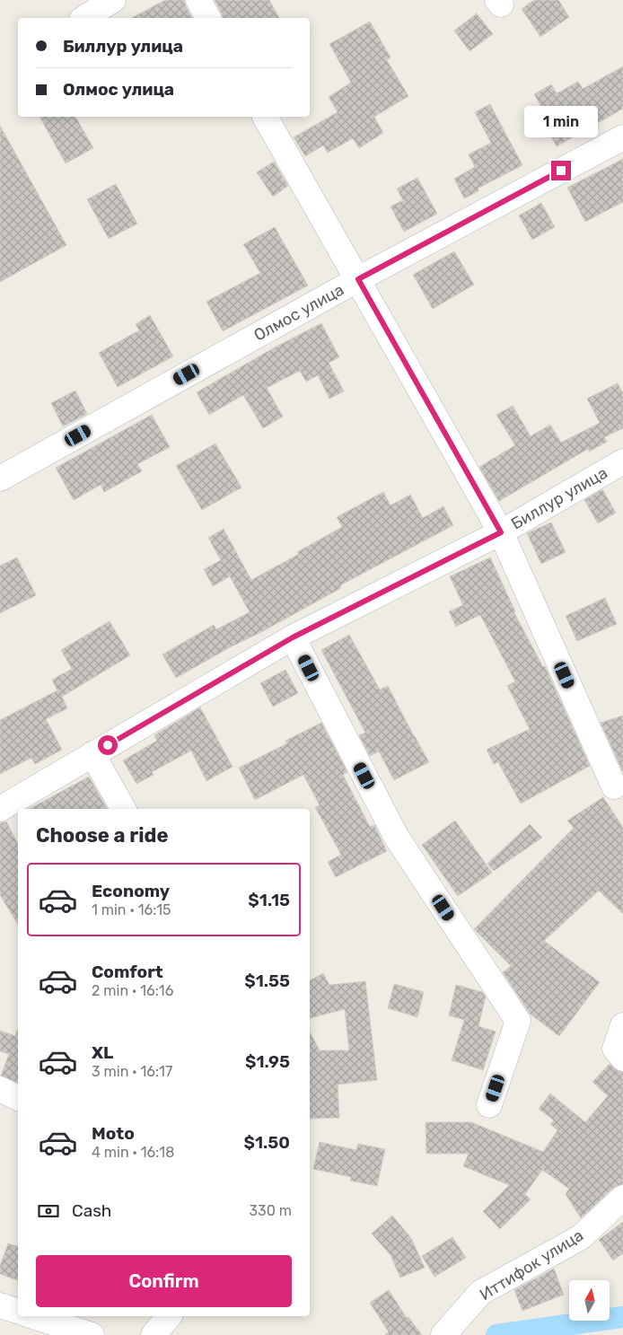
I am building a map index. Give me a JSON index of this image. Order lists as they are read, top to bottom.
{
  "streets": {
    "street": ["Олмос улица", "Биллур улица", "Иттифок улица"]
  },
  "north": "top",
  "page": {
    "banner": ["Биллур улица", "Олмос улица"],
    "bubble": "1 min",
    "heading": "Choose a ride",
    "list": [
      {
        "name": "Economy",
        "note": "1 min · 16:15",
        "value": "$1.15"
      },
      {
        "name": "Comfort",
        "note": "2 min · 16:16",
        "value": "$1.55"
      },
      {
        "name": "XL",
        "note": "3 min · 16:17",
        "value": "$1.95"
      },
      {
        "name": "Moto",
        "note": "4 min · 16:18",
        "value": "$1.50"
      }
    ],
    "pay": ["Cash", "330 m"],
    "buttons": "Confirm"
  }
}
